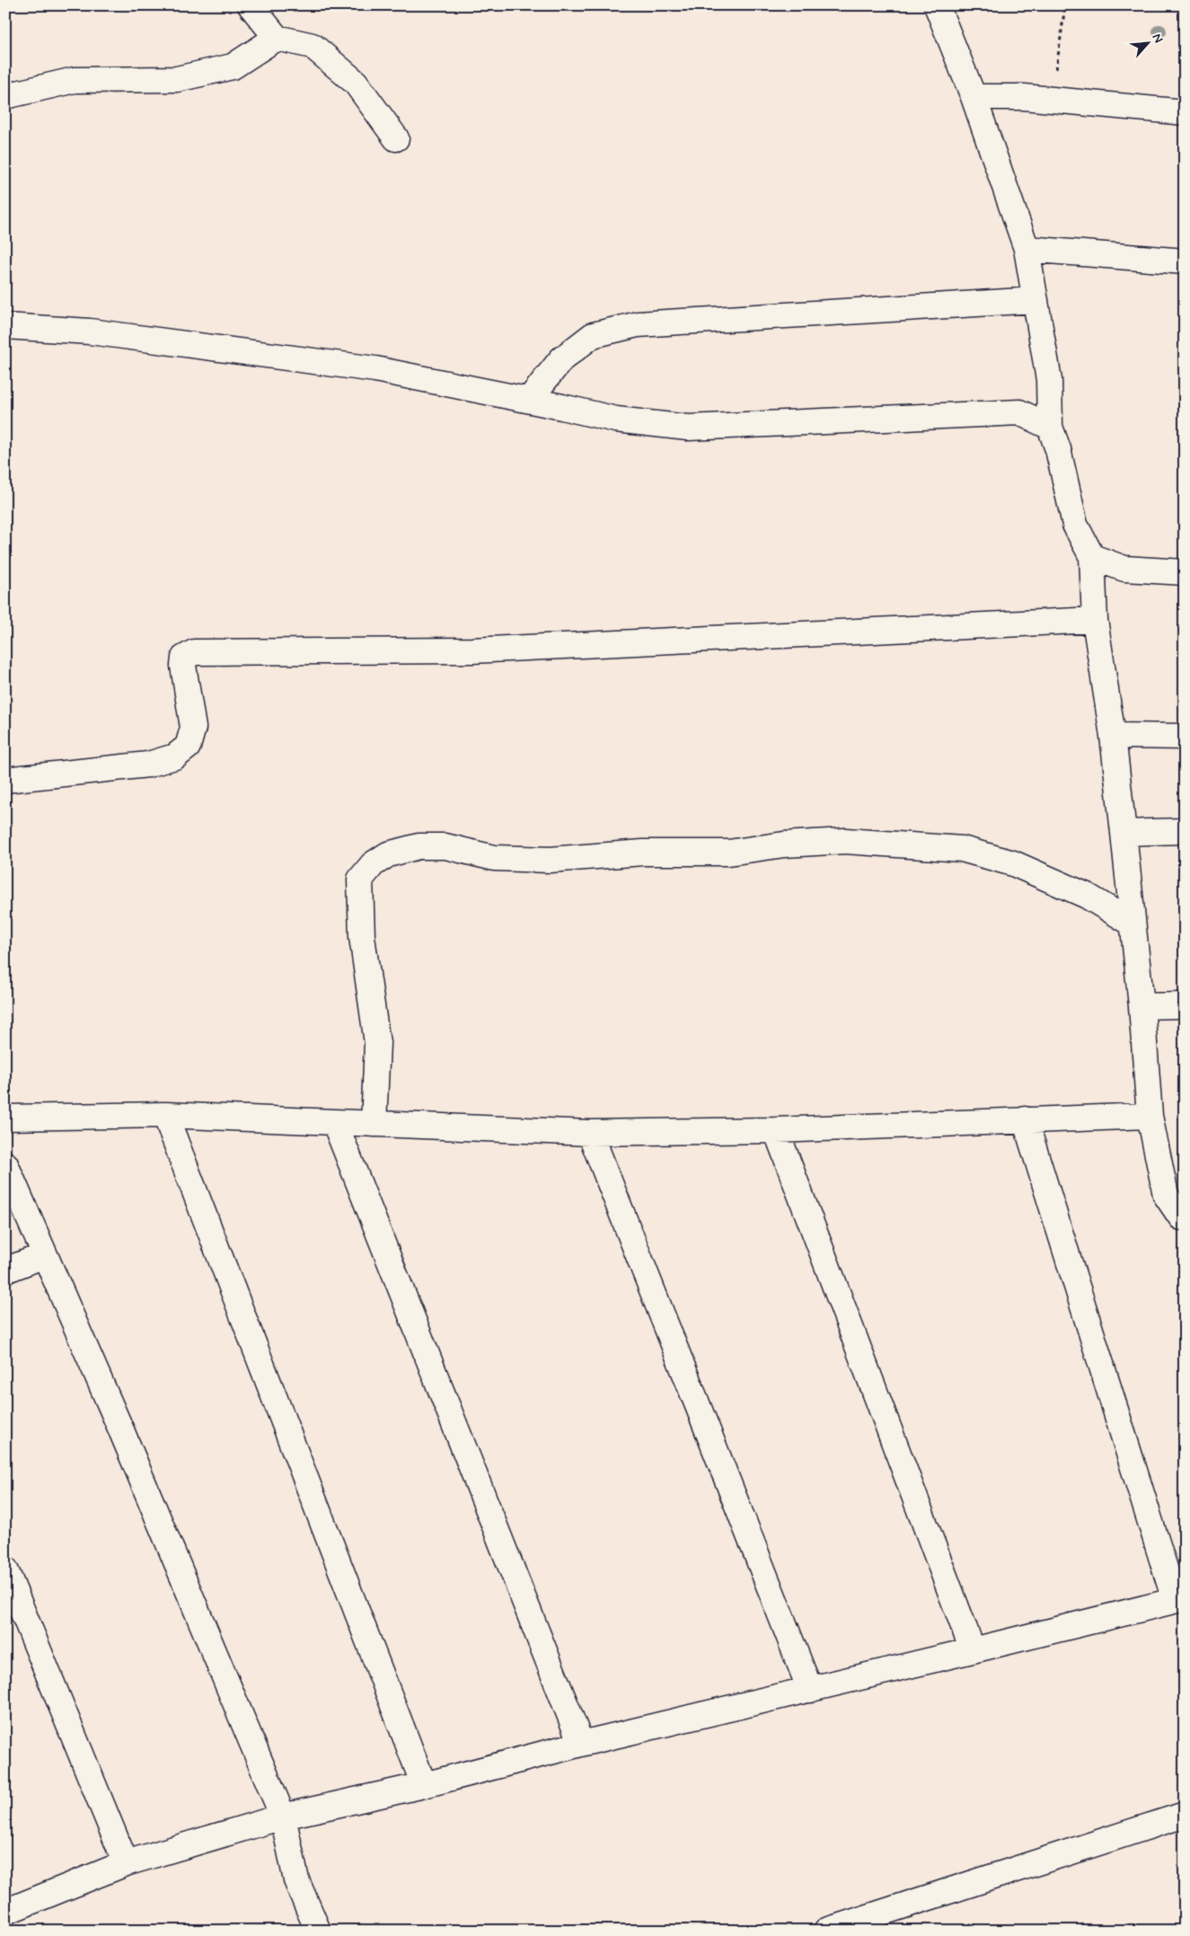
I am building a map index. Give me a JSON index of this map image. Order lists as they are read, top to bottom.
{
  "north": "top right"
}
